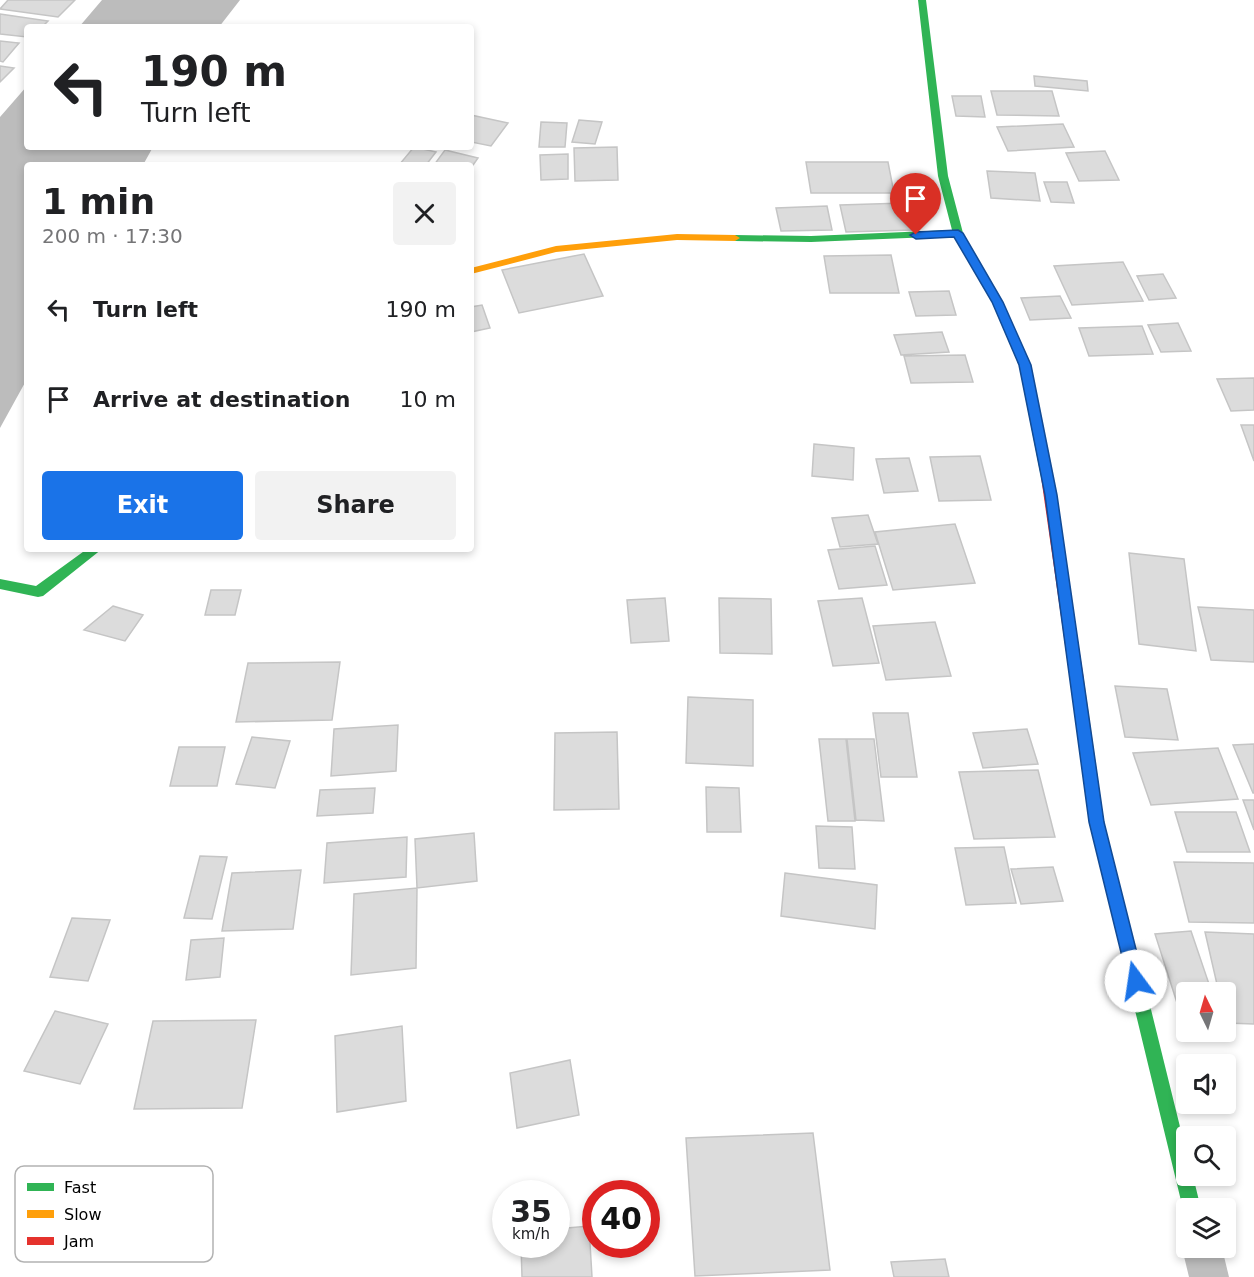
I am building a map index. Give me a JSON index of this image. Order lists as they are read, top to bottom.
{
  "legend": ["Fast", "Slow", "Jam"],
  "north": "top",
  "page": {
    "turn": ["190 m", "Turn left"],
    "heading": ["1 min", "200 m · 17:30"],
    "list": [
      {
        "name": "Turn left",
        "value": "190 m"
      },
      {
        "name": "Arrive at destination",
        "value": "10 m"
      }
    ],
    "buttons": ["Exit", "Share"],
    "speed": "35 km/h",
    "limit": "40"
  }
}
